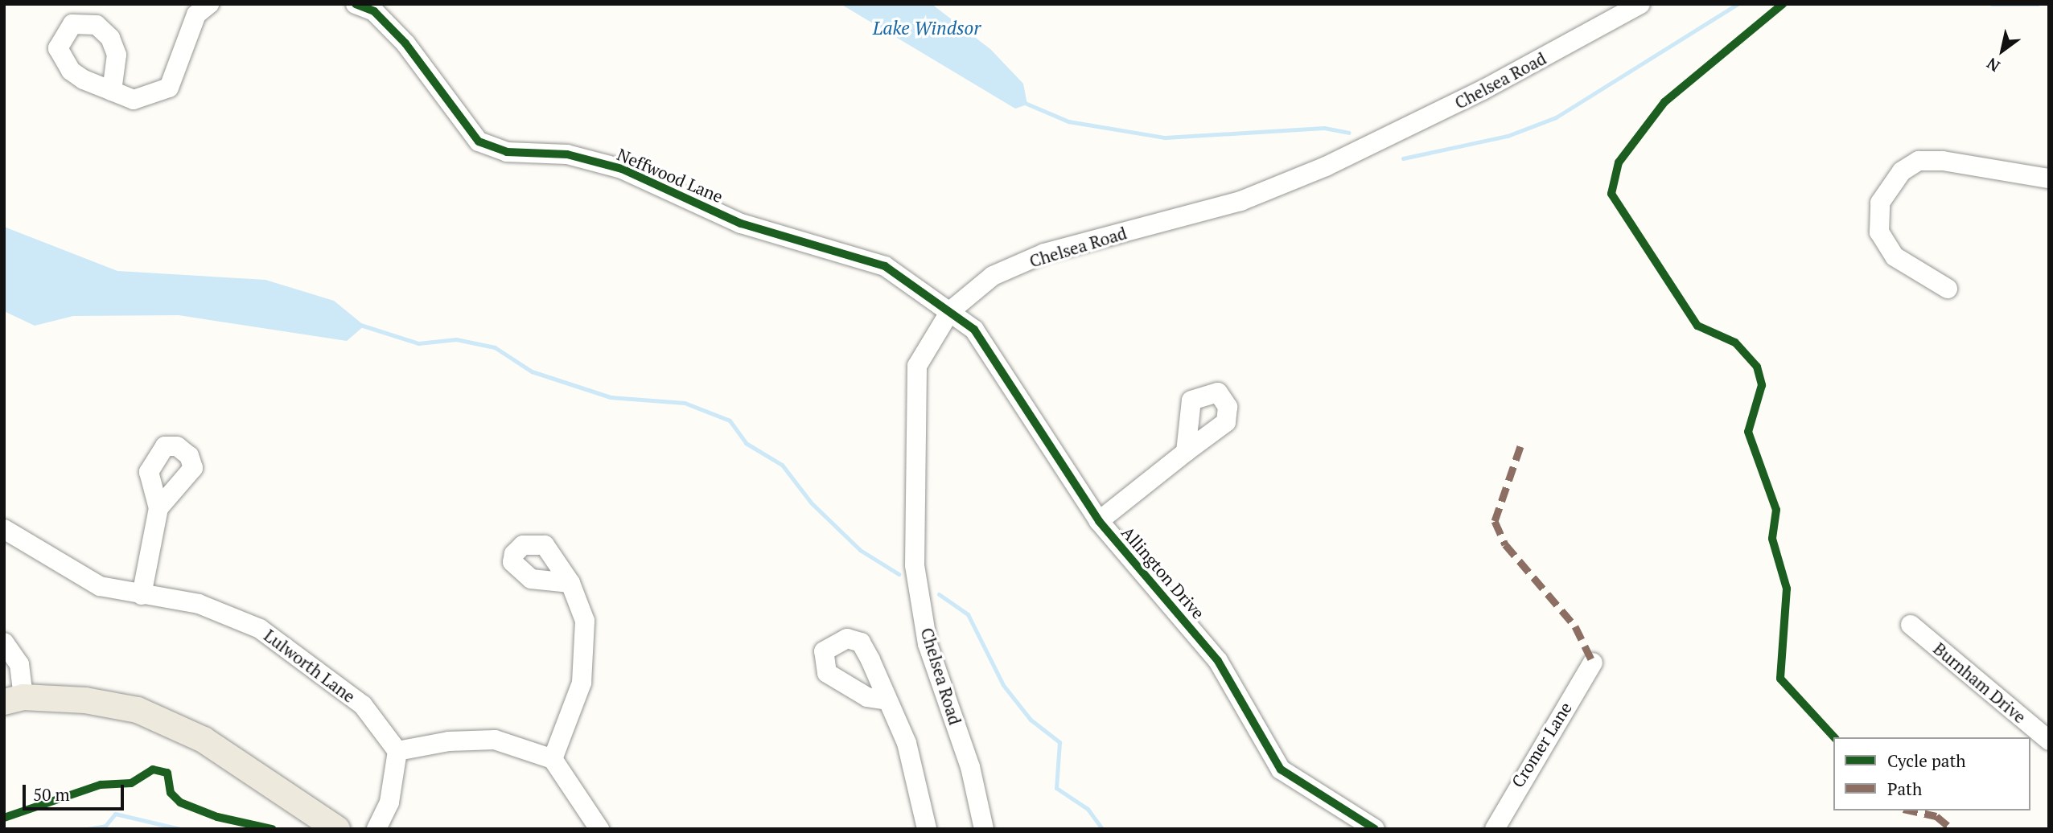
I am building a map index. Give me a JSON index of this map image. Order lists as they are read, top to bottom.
{
  "streets": {
    "street": [
      "Chelsea Road",
      "Neffwood Lane",
      "Allington Drive",
      "Lulworth Lane",
      "Burnham Drive",
      "Cromer Lane"
    ]
  },
  "crossings": [
    ["Chelsea Road", "Neffwood Lane"],
    ["Chelsea Road", "Allington Drive"],
    ["Neffwood Lane", "Allington Drive"]
  ],
  "water": ["Lake Windsor"],
  "legend": ["Cycle path", "Path"],
  "scale_bar": "50 m",
  "north": "bottom left"
}
